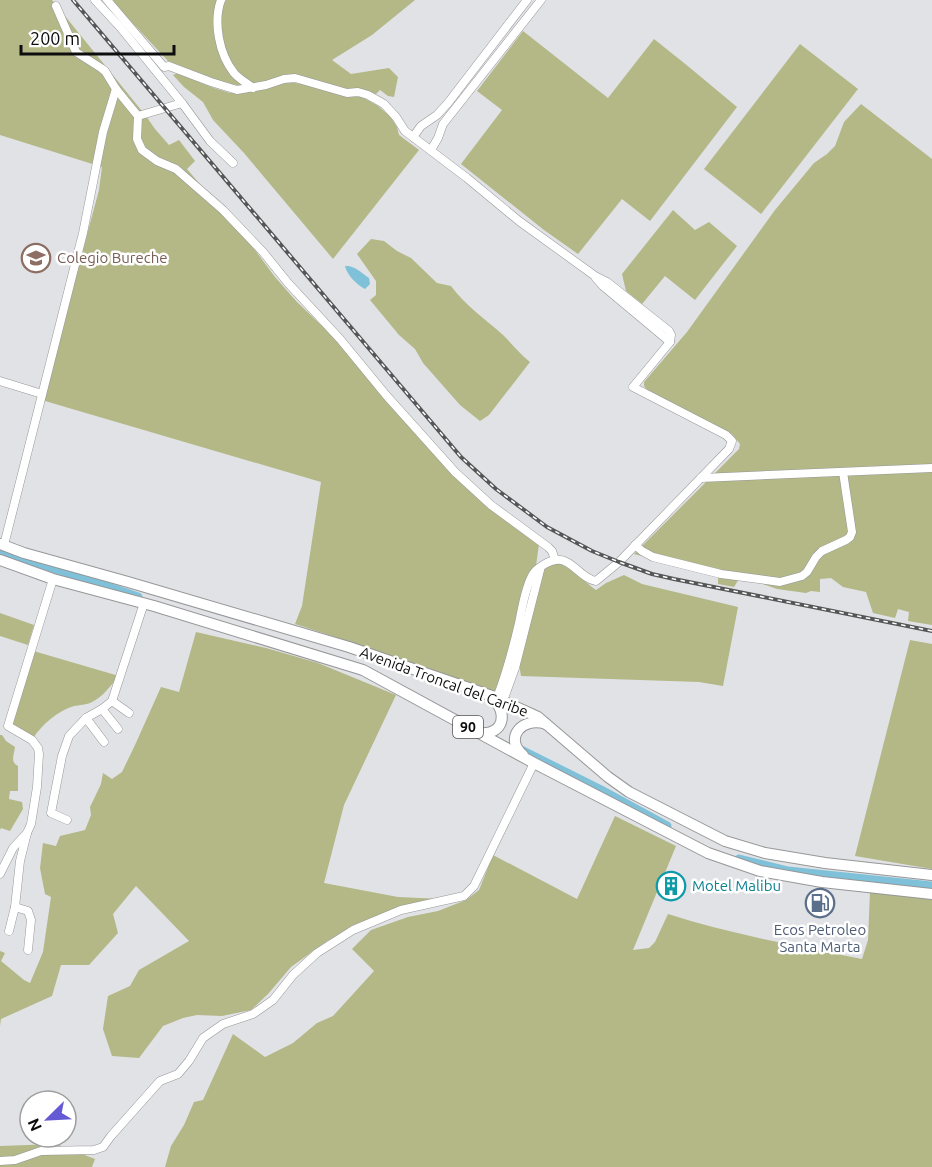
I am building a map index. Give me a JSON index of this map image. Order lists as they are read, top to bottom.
{
  "streets": {
    "highway": ["Avenida Troncal del Caribe", "90"]
  },
  "places": {
    "school or university": ["Colegio Bureche"],
    "building": ["Motel Malibu"],
    "fuel station": ["Ecos Petroleo Santa Marta"]
  },
  "scale_bar": "200 m",
  "north": "bottom left"
}
